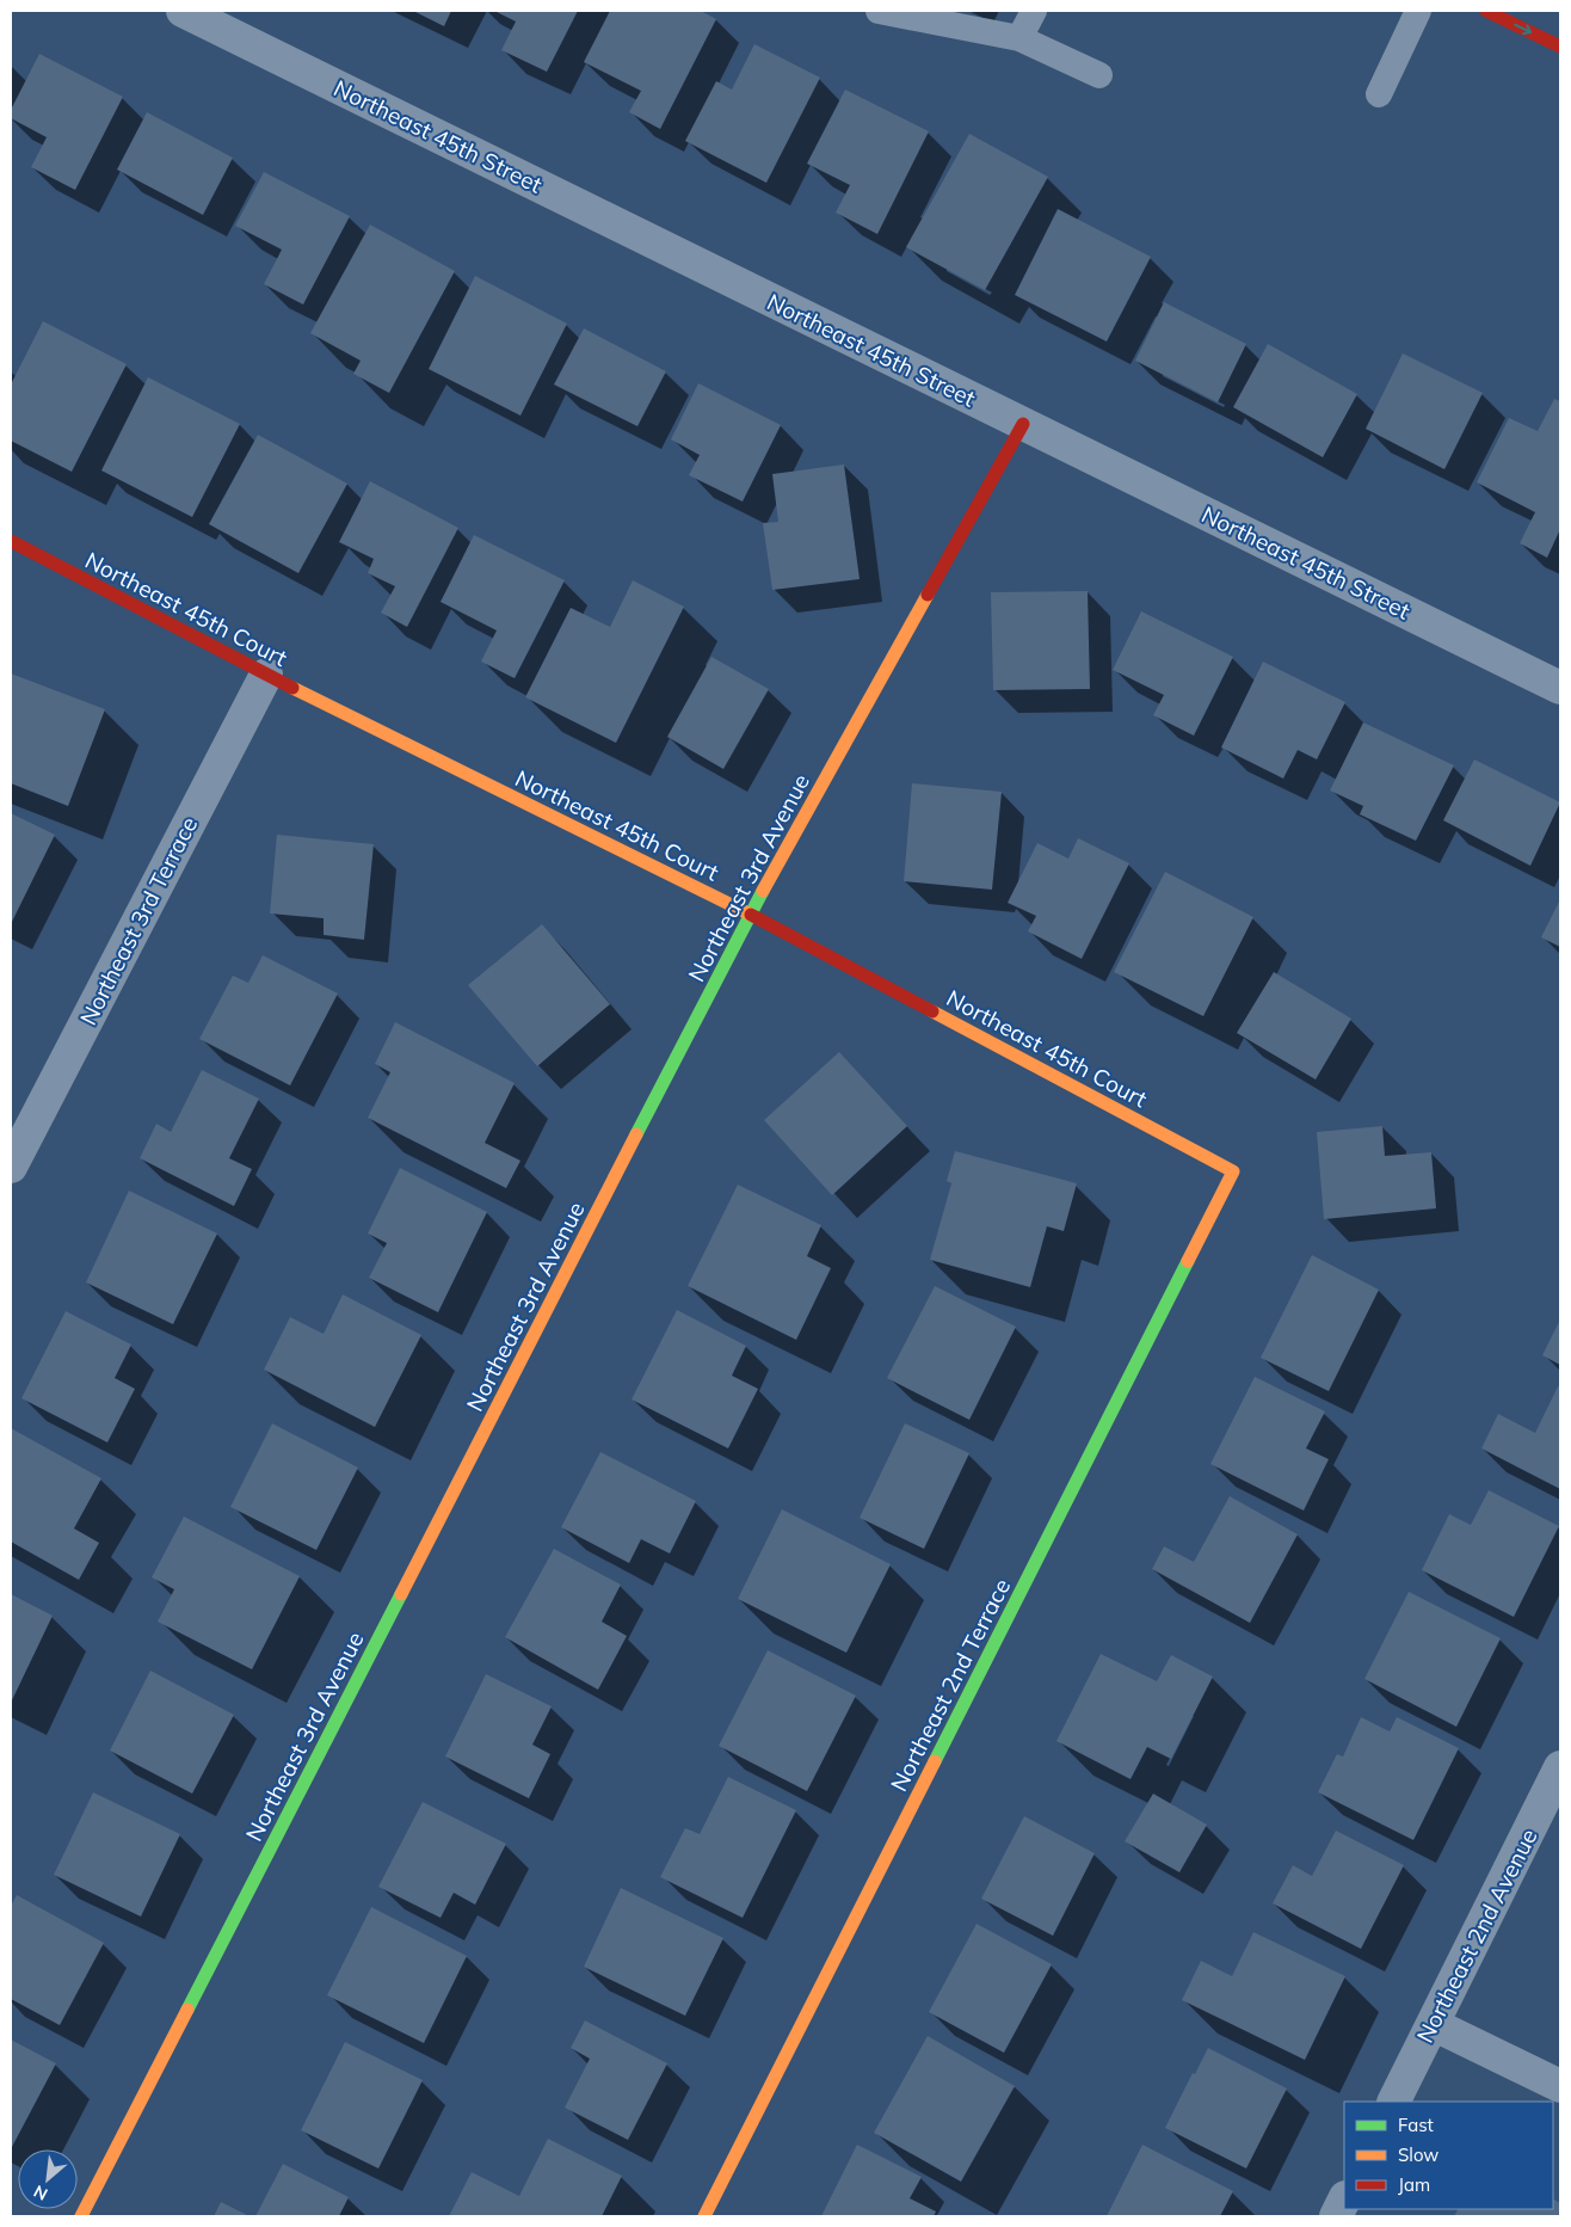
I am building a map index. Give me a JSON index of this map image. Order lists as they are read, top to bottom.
{
  "streets": {
    "street": [
      "Northeast 45th Street",
      "Northeast 45th Court",
      "Northeast 3rd Avenue",
      "Northeast 3rd Terrace",
      "Northeast 2nd Terrace",
      "Northeast 2nd Avenue"
    ]
  },
  "crossings": [
    ["Northeast 45th Street", "Northeast 3rd Avenue"],
    ["Northeast 45th Court", "Northeast 3rd Avenue"],
    ["Northeast 45th Court", "Northeast 3rd Terrace"],
    ["Northeast 45th Court", "Northeast 2nd Terrace"]
  ],
  "legend": ["Fast", "Slow", "Jam"],
  "north": "bottom left"
}
